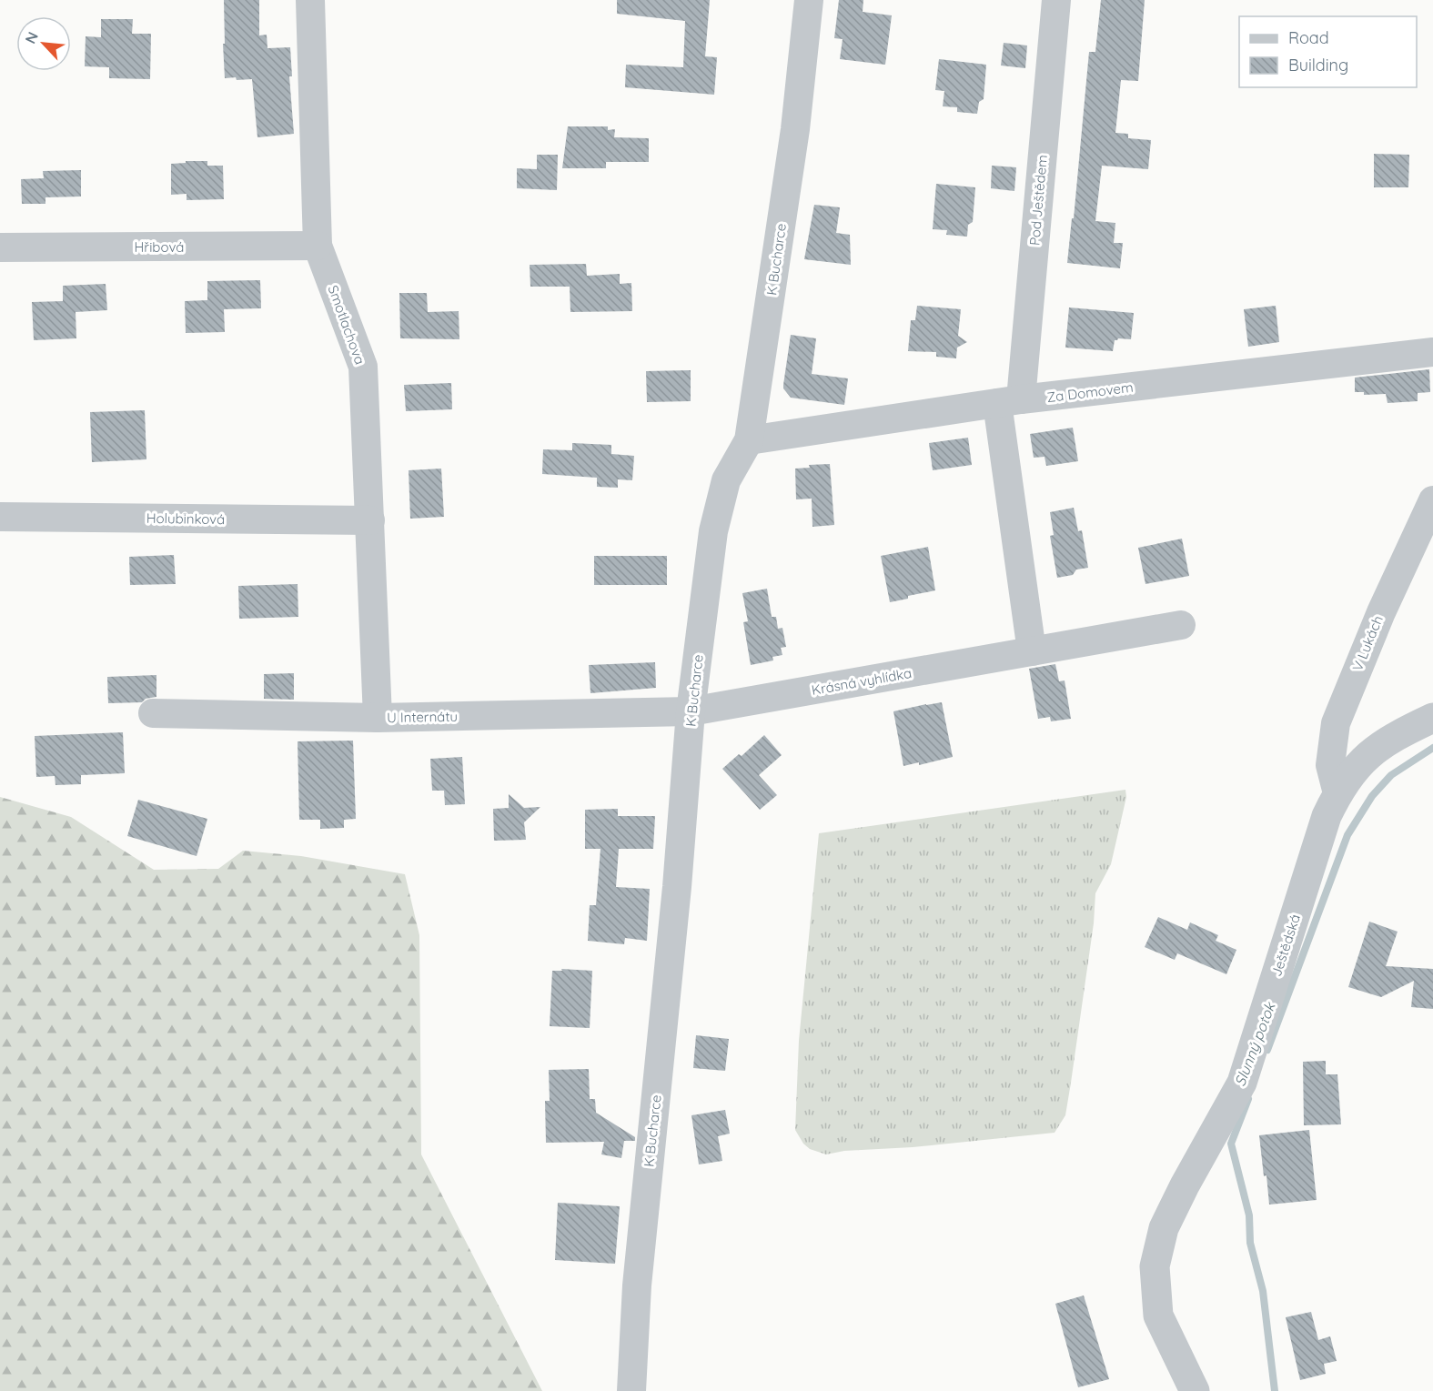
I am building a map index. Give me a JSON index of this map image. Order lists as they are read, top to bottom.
{
  "streets": {
    "street": [
      "Pod Ještědem",
      "Hřibová",
      "K Bucharce",
      "Smotlachova",
      "Za Domovem",
      "Holubinková",
      "V Lukách",
      "Krásná vyhlídka",
      "U Internátu",
      "Ještědská"
    ]
  },
  "crossings": [
    ["Pod Ještědem", "Za Domovem"],
    ["Hřibová", "Smotlachova"],
    ["K Bucharce", "Za Domovem"],
    ["K Bucharce", "Krásná vyhlídka"],
    ["K Bucharce", "U Internátu"],
    ["Smotlachova", "Holubinková"],
    ["Smotlachova", "U Internátu"],
    ["V Lukách", "Ještědská"],
    ["Krásná vyhlídka", "U Internátu"]
  ],
  "water": ["Slunný potok"],
  "legend": ["Road", "Building"],
  "north": "top left"
}
